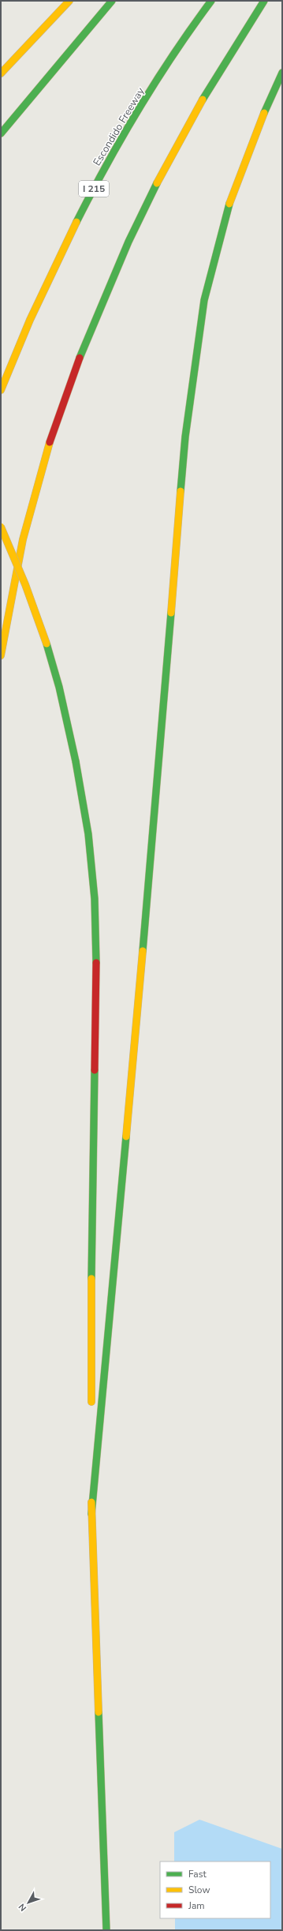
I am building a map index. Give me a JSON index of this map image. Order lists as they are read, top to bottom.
{
  "streets": {
    "highway": ["Escondido Freeway", "I 215"]
  },
  "legend": ["Fast", "Slow", "Jam"],
  "north": "bottom left"
}
